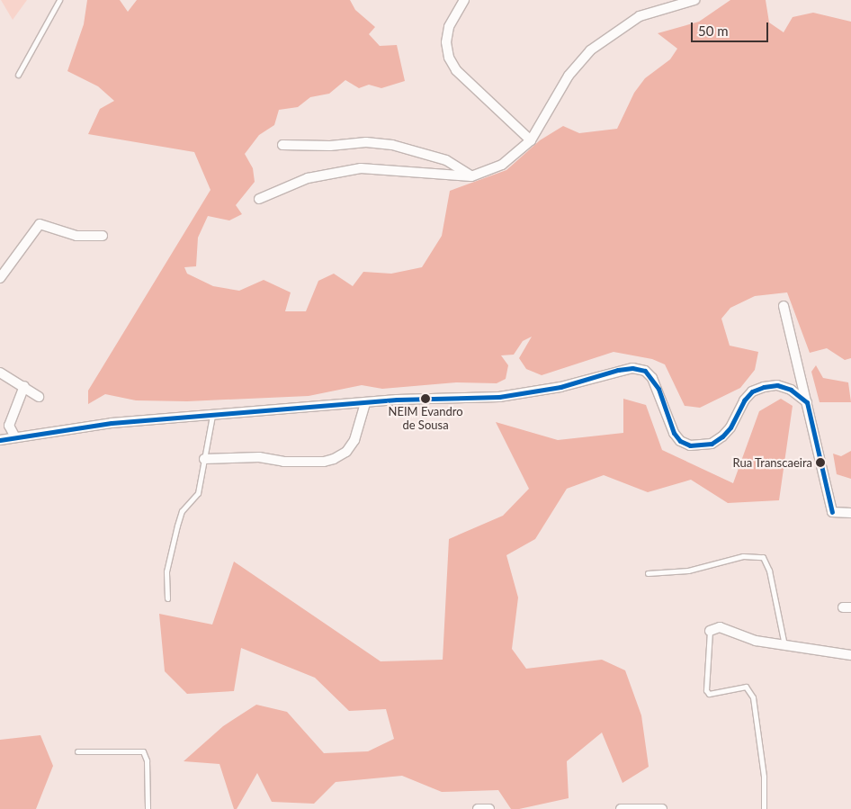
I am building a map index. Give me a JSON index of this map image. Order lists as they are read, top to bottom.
{
  "places": ["NEIM Evandro de Sousa", "Rua Transcaeira"],
  "scale_bar": "50 m"
}
